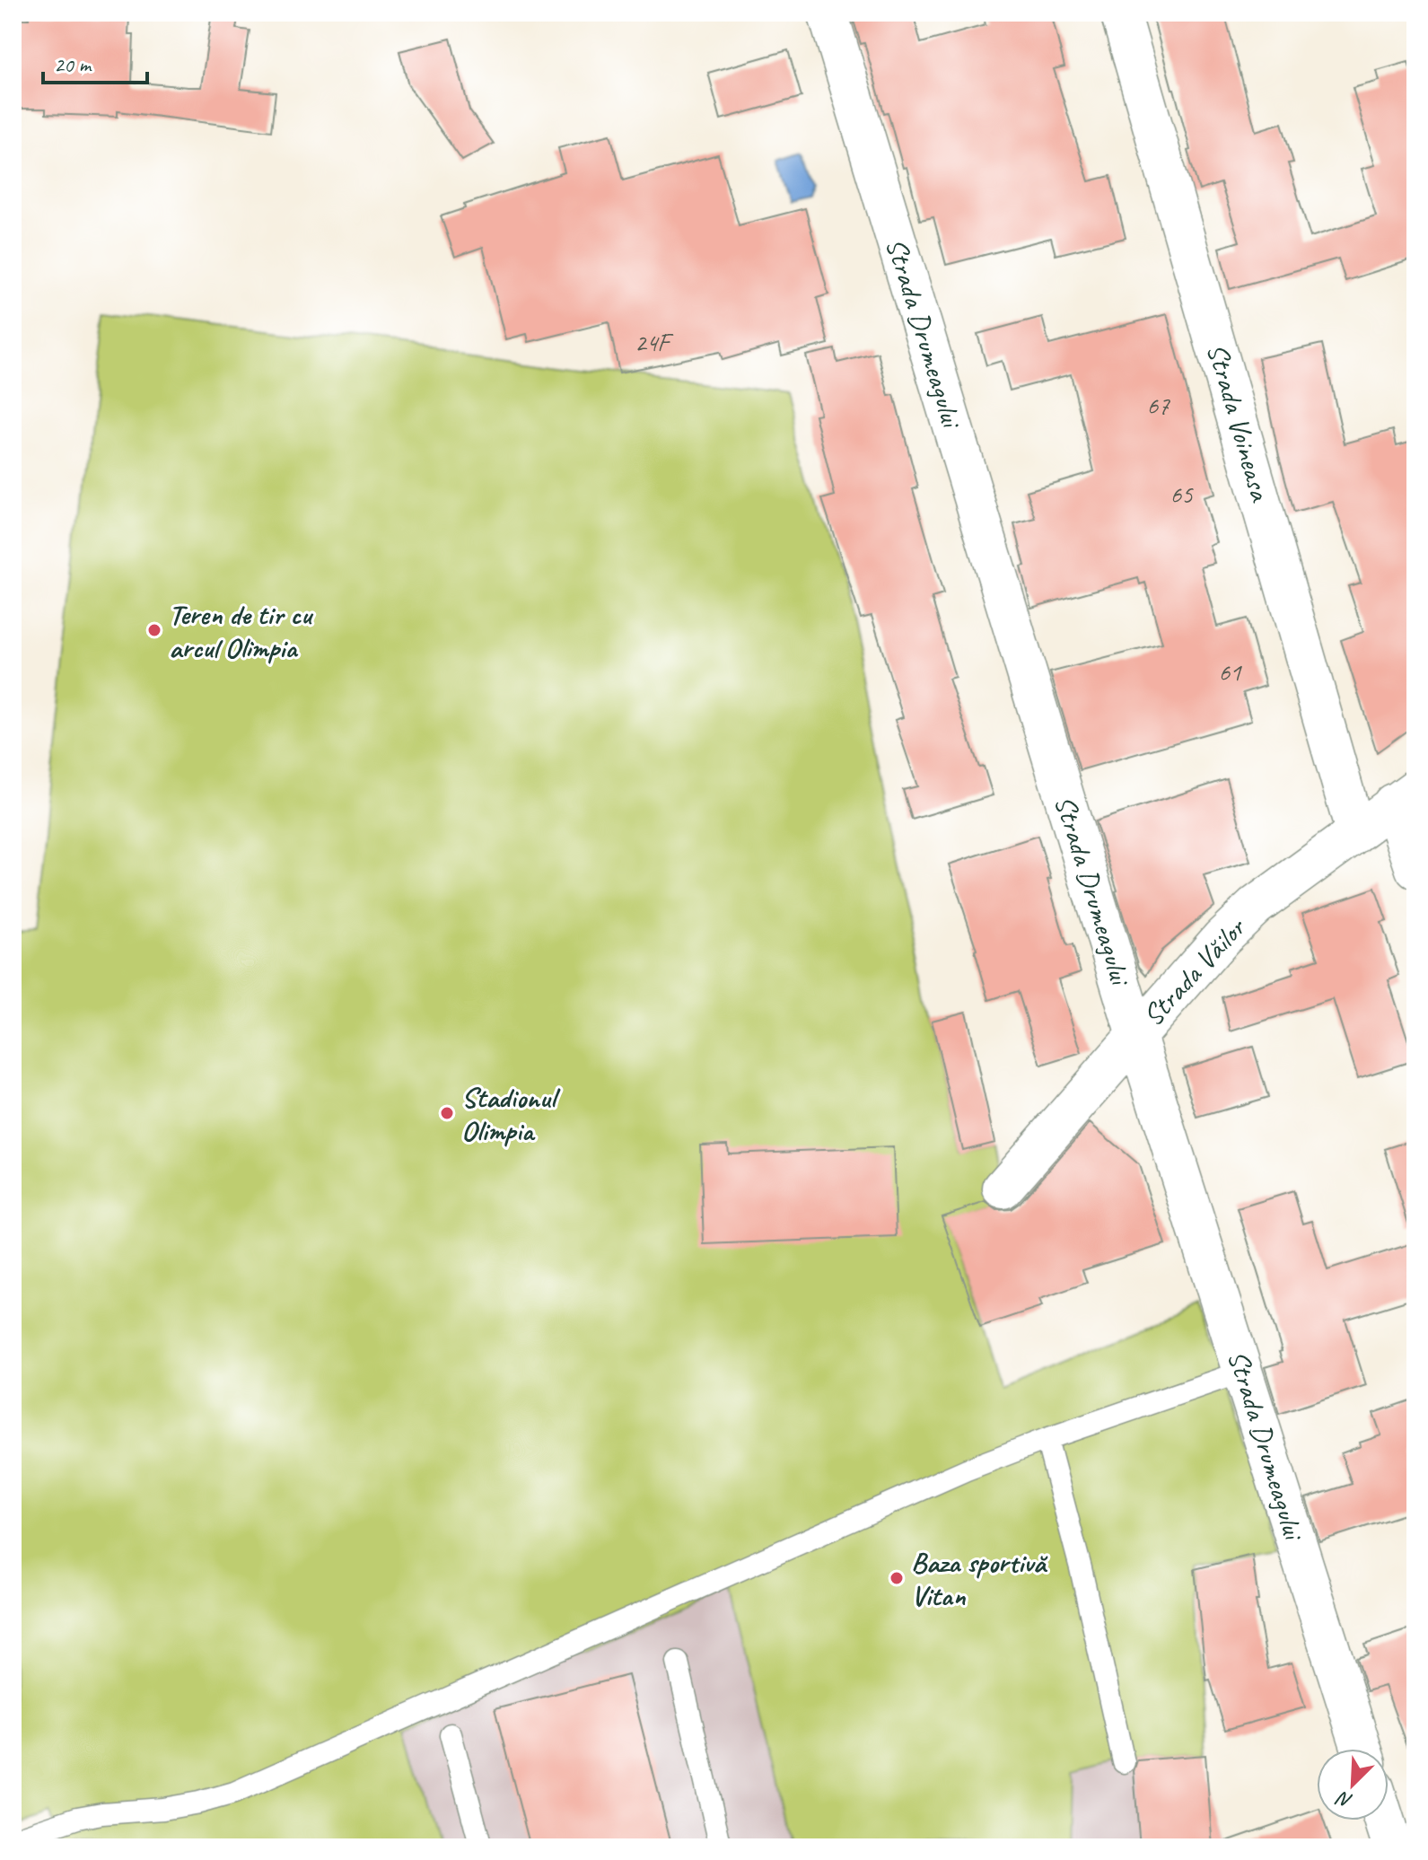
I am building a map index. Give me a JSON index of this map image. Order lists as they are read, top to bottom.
{
  "streets": {
    "street": ["Strada Drumeagului", "Strada Voineasa", "Strada Văilor"]
  },
  "crossings": [
    ["Strada Drumeagului", "Strada Văilor"],
    ["Strada Voineasa", "Strada Văilor"]
  ],
  "places": ["Teren de tir cu arcul Olimpia", "Stadionul Olimpia", "Baza sportivă Vitan"],
  "house_numbers": [
    "24F",
    "67",
    "65",
    "61"
  ],
  "scale_bar": "20 m",
  "north": "bottom left"
}
